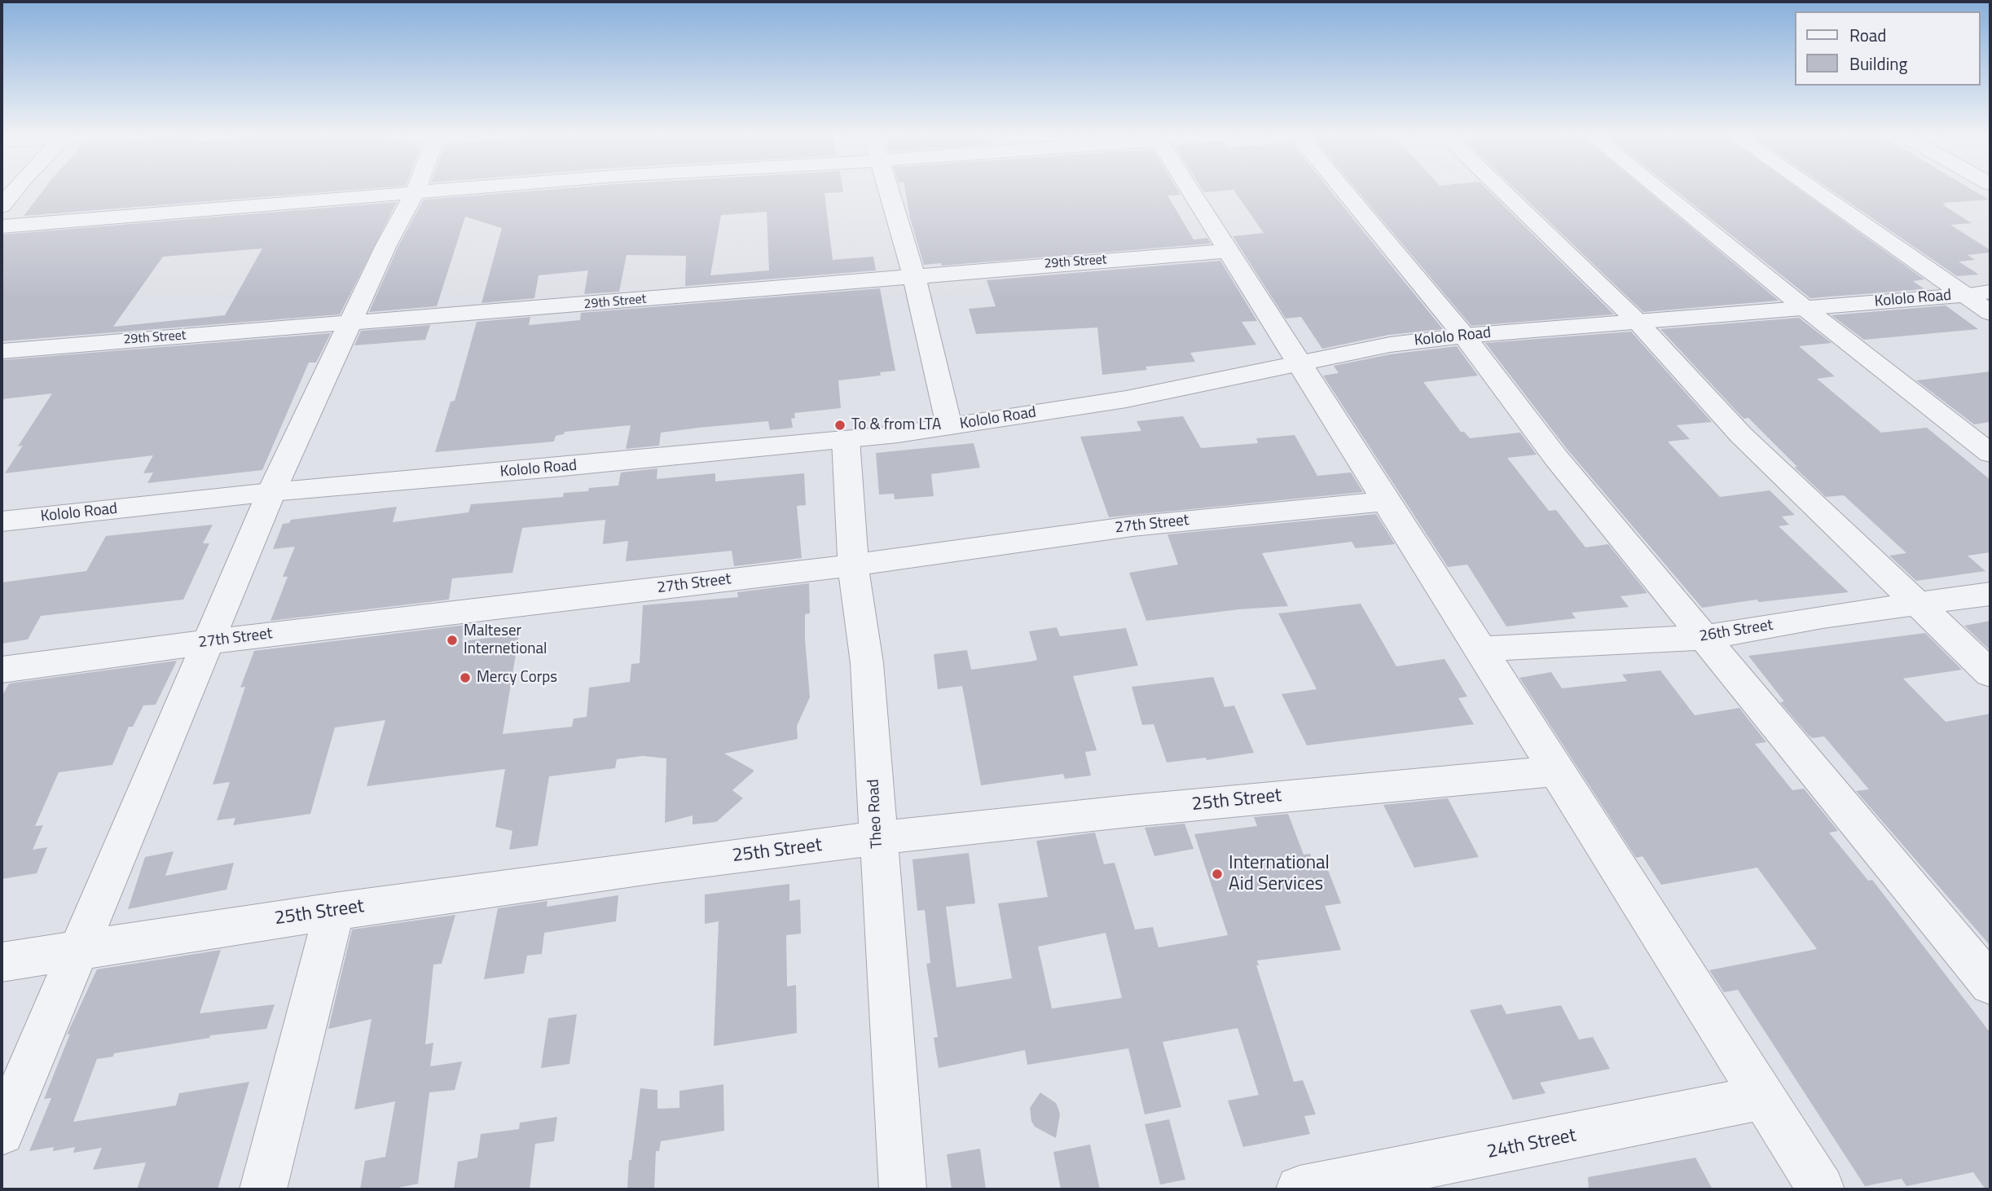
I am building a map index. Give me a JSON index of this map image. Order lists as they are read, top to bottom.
{
  "streets": {
    "street": [
      "29th Street",
      "Kololo Road",
      "27th Street",
      "26th Street",
      "25th Street",
      "Theo Road",
      "24th Street"
    ]
  },
  "crossings": [
    ["Kololo Road", "Theo Road"],
    ["27th Street", "Theo Road"],
    ["25th Street", "Theo Road"]
  ],
  "places": [
    "To & from LTA",
    "Malteser Internetional",
    "Mercy Corps",
    "International Aid Services"
  ],
  "legend": ["Road", "Building"]
}
